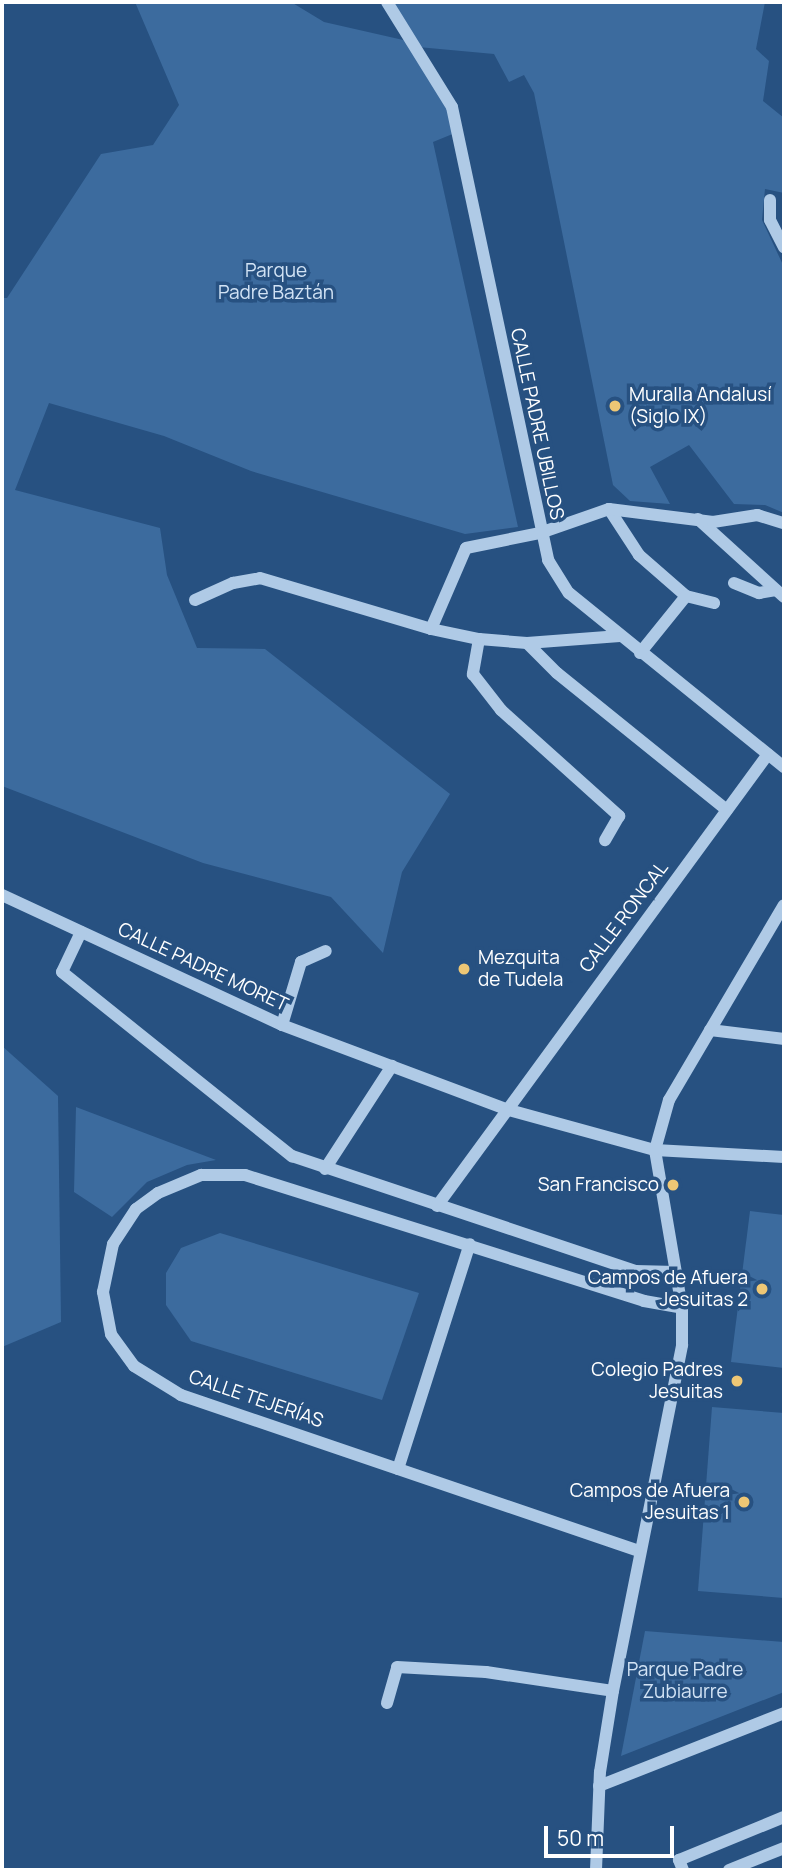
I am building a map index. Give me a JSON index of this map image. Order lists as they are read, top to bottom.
{
  "streets": {
    "street": [
      "CALLE PADRE UBILLOS",
      "CALLE RONCAL",
      "CALLE PADRE MORET",
      "CALLE TEJERÍAS"
    ]
  },
  "crossings": [
    ["CALLE PADRE UBILLOS", "CALLE RONCAL"],
    ["CALLE RONCAL", "CALLE PADRE MORET"]
  ],
  "parks": ["Parque Padre Baztán", "Parque Padre Zubiaurre"],
  "places": [
    "Muralla Andalusí (Siglo IX)",
    "Mezquita de Tudela",
    "San Francisco",
    "Campos de Afuera Jesuitas 2",
    "Colegio Padres Jesuitas",
    "Campos de Afuera Jesuitas 1"
  ],
  "scale_bar": "50 m"
}
